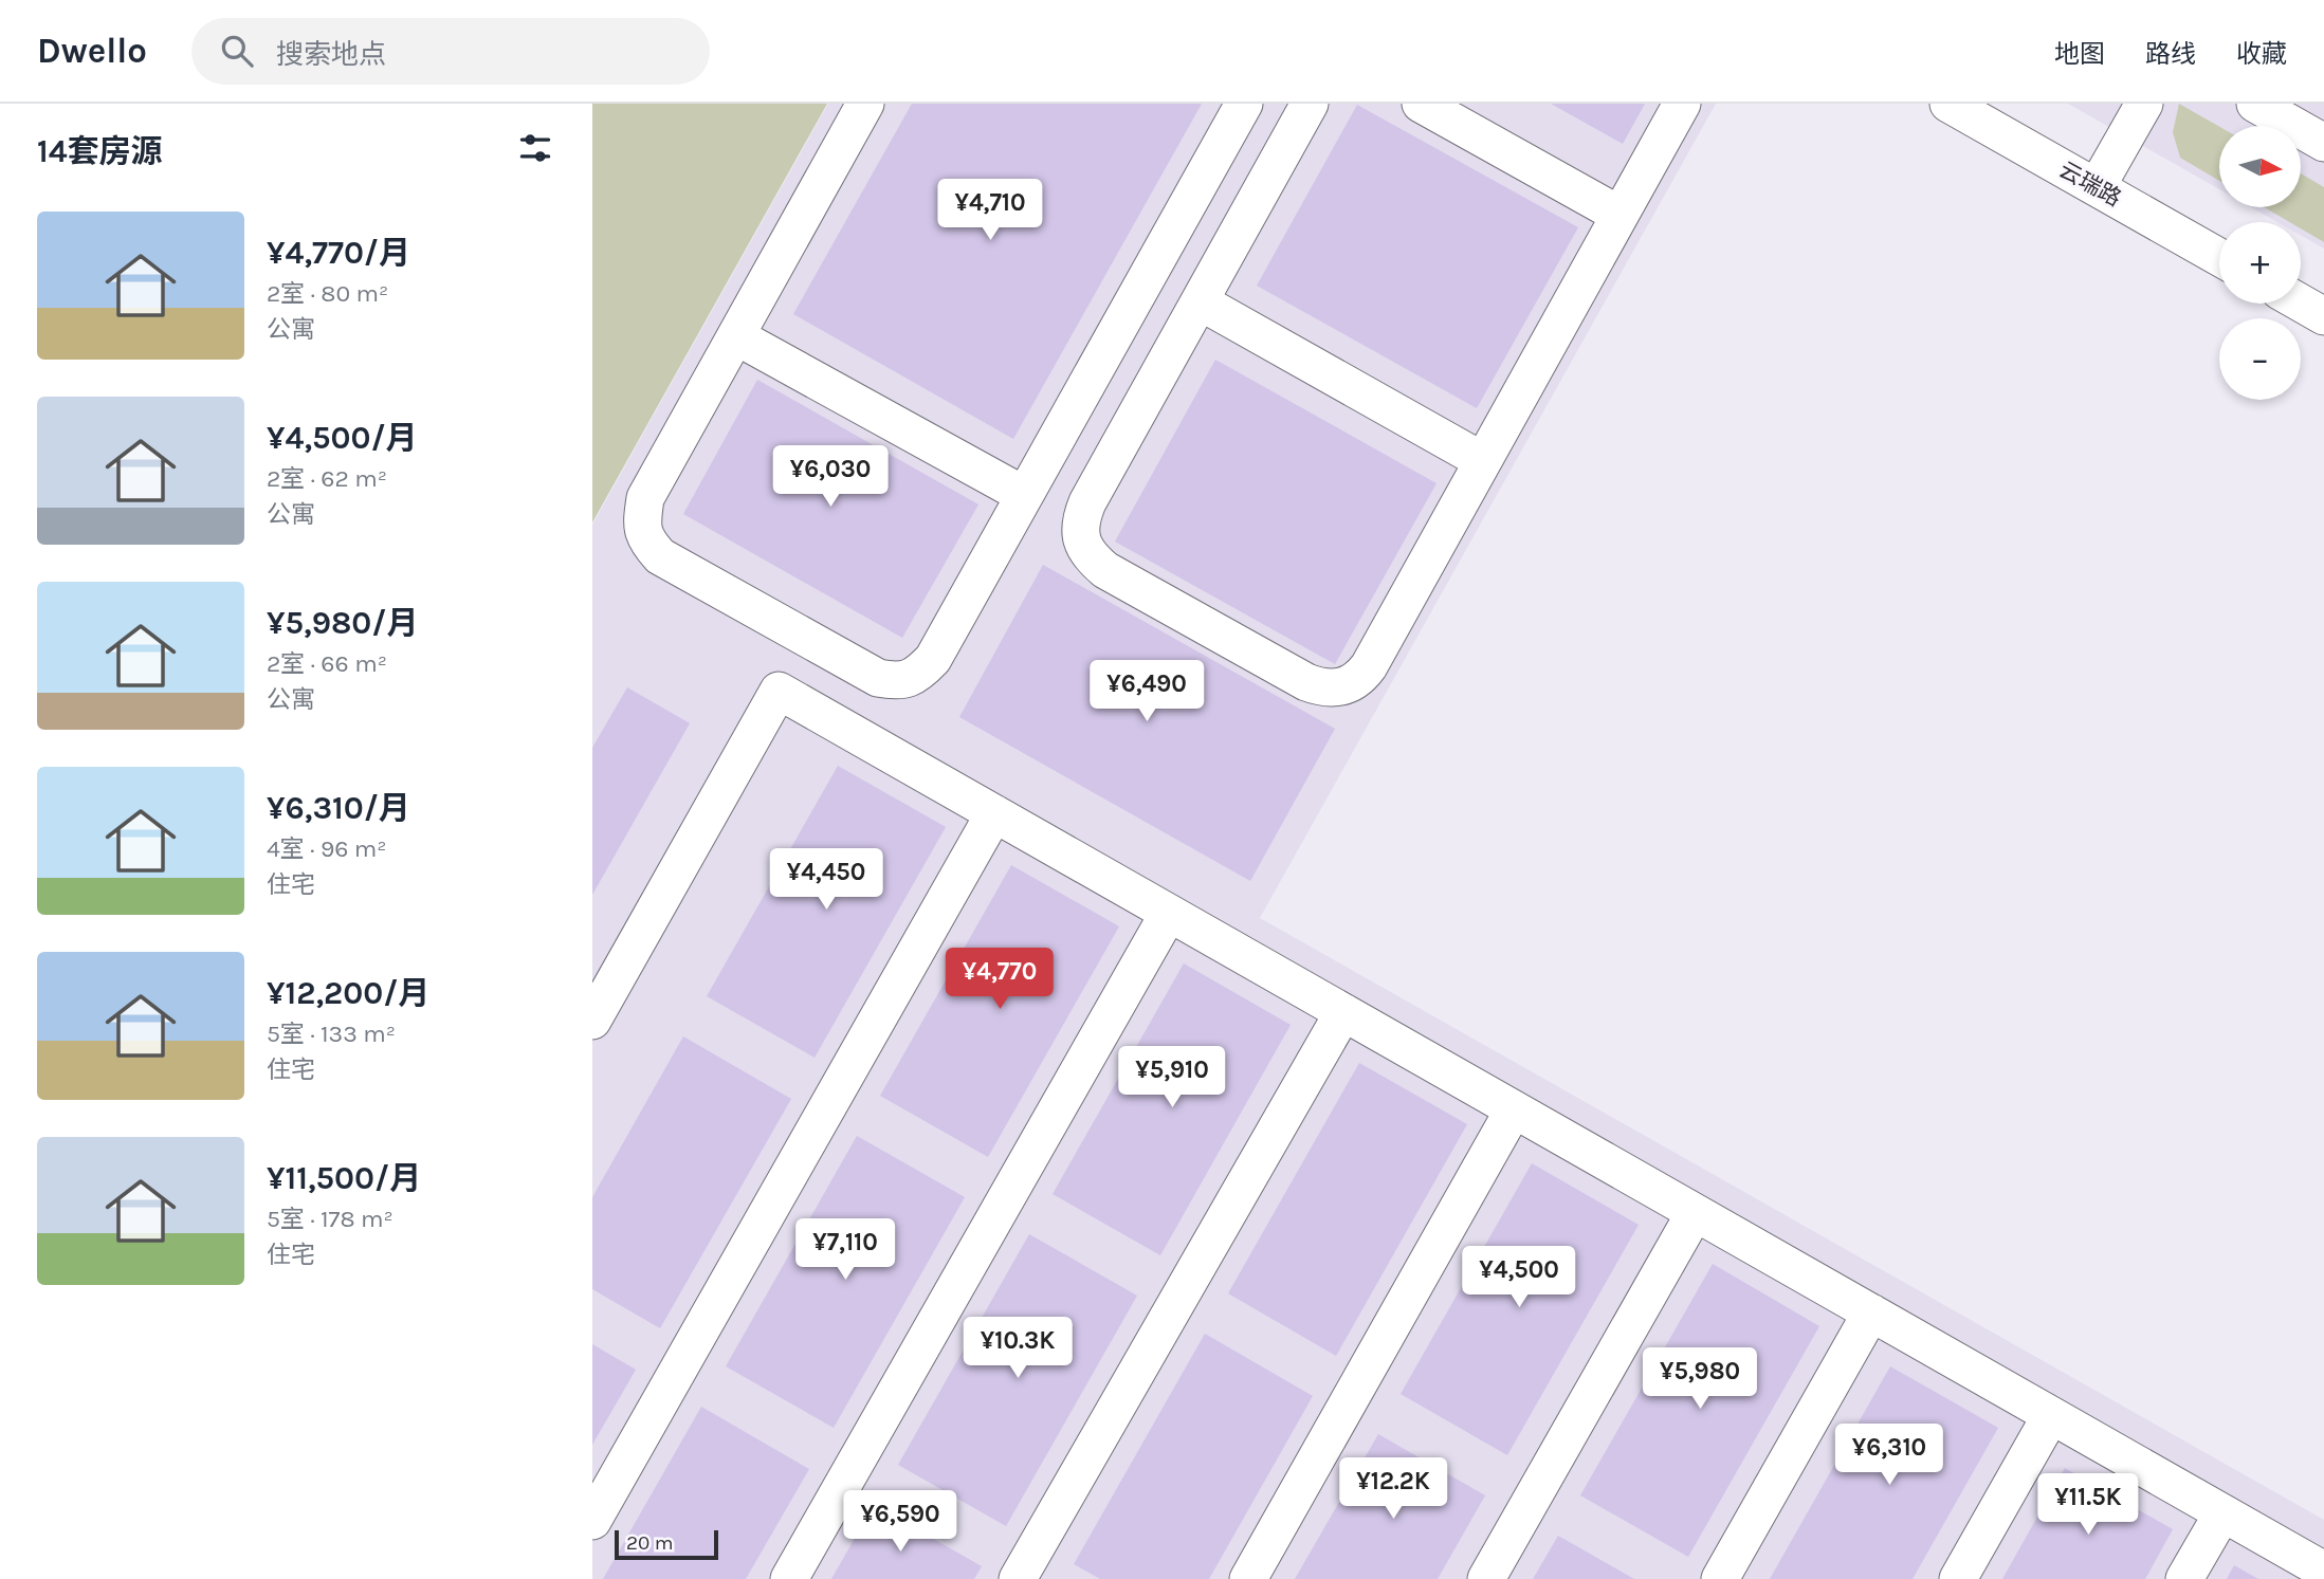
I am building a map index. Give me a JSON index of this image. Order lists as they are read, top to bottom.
{
  "streets": {
    "street": ["云瑞路"]
  },
  "scale_bar": "20 m",
  "north": "right",
  "page": {
    "header": "Dwello",
    "search": "搜索地点",
    "nav": ["地图", "路线", "收藏"],
    "heading": "14套房源",
    "map_buttons": ["+", "−"],
    "price": [
      "¥4,710",
      "¥6,030",
      "¥6,490",
      "¥4,450",
      "¥4,770",
      "¥5,910",
      "¥7,110",
      "¥4,500",
      "¥10.3K",
      "¥5,980",
      "¥6,310",
      "¥12.2K",
      "¥11.5K",
      "¥6,590"
    ],
    "list": [
      {
        "name": "¥4,770/月",
        "note": "2室 · 80 m² · 公寓"
      },
      {
        "name": "¥4,500/月",
        "note": "2室 · 62 m² · 公寓"
      },
      {
        "name": "¥5,980/月",
        "note": "2室 · 66 m² · 公寓"
      },
      {
        "name": "¥6,310/月",
        "note": "4室 · 96 m² · 住宅"
      },
      {
        "name": "¥12,200/月",
        "note": "5室 · 133 m² · 住宅"
      },
      {
        "name": "¥11,500/月",
        "note": "5室 · 178 m² · 住宅"
      }
    ],
    "scale": "20 m"
  }
}
